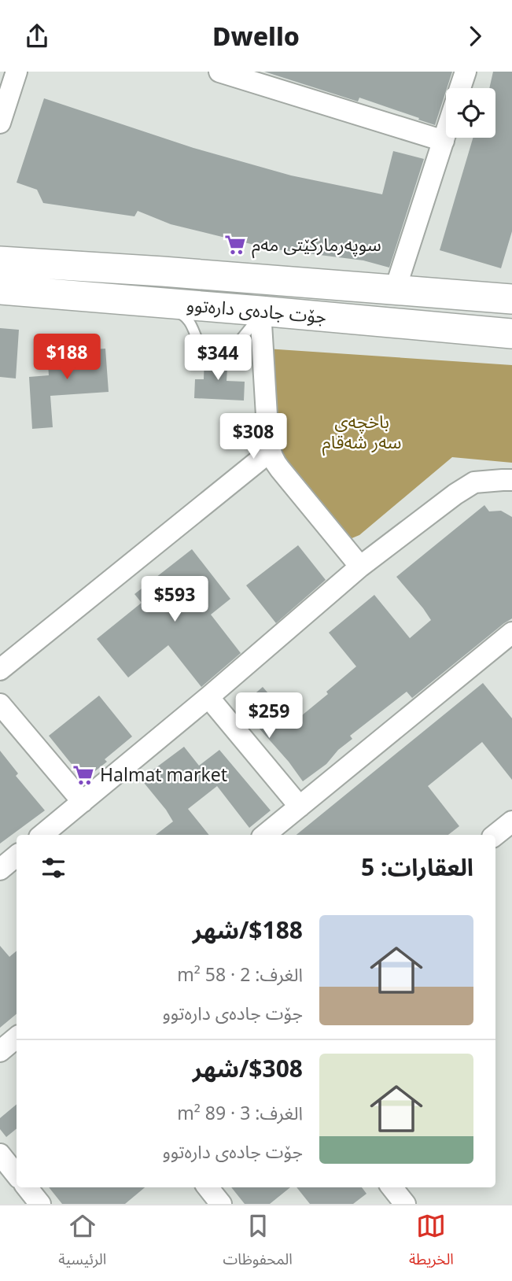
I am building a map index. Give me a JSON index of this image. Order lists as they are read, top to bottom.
{
  "streets": {
    "main road": ["جۆت جادەی دارەتوو"]
  },
  "parks": ["باخچەی سەر شەقام"],
  "places": {
    "supermarket": ["سوپەرمارکێتی مەم", "Halmat market"]
  },
  "page": {
    "header": "Dwello",
    "price": [
      "$188",
      "$344",
      "$308",
      "$593",
      "$259"
    ],
    "heading": "العقارات: 5",
    "list": [
      {
        "name": "$188/شهر",
        "note": "الغرف: 2 · 58 m² · جۆت جادەی دارەتوو"
      },
      {
        "name": "$308/شهر",
        "note": "الغرف: 3 · 89 m² · جۆت جادەی دارەتوو"
      }
    ],
    "tabs": ["الخريطة", "المحفوظات", "الرئيسية"]
  }
}
